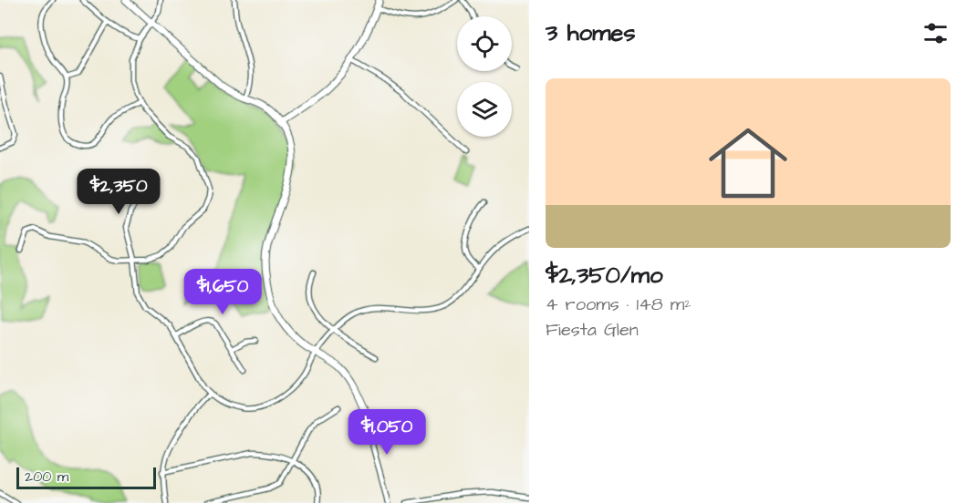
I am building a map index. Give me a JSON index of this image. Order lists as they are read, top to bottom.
{
  "scale_bar": "200 m",
  "page": {
    "heading": "3 homes",
    "list": [
      {
        "name": "$2,350/mo",
        "note": "4 rooms · 148 m² · Fiesta Glen"
      }
    ],
    "price": ["$2,350", "$1,650", "$1,050"],
    "scale": "200 m"
  }
}
